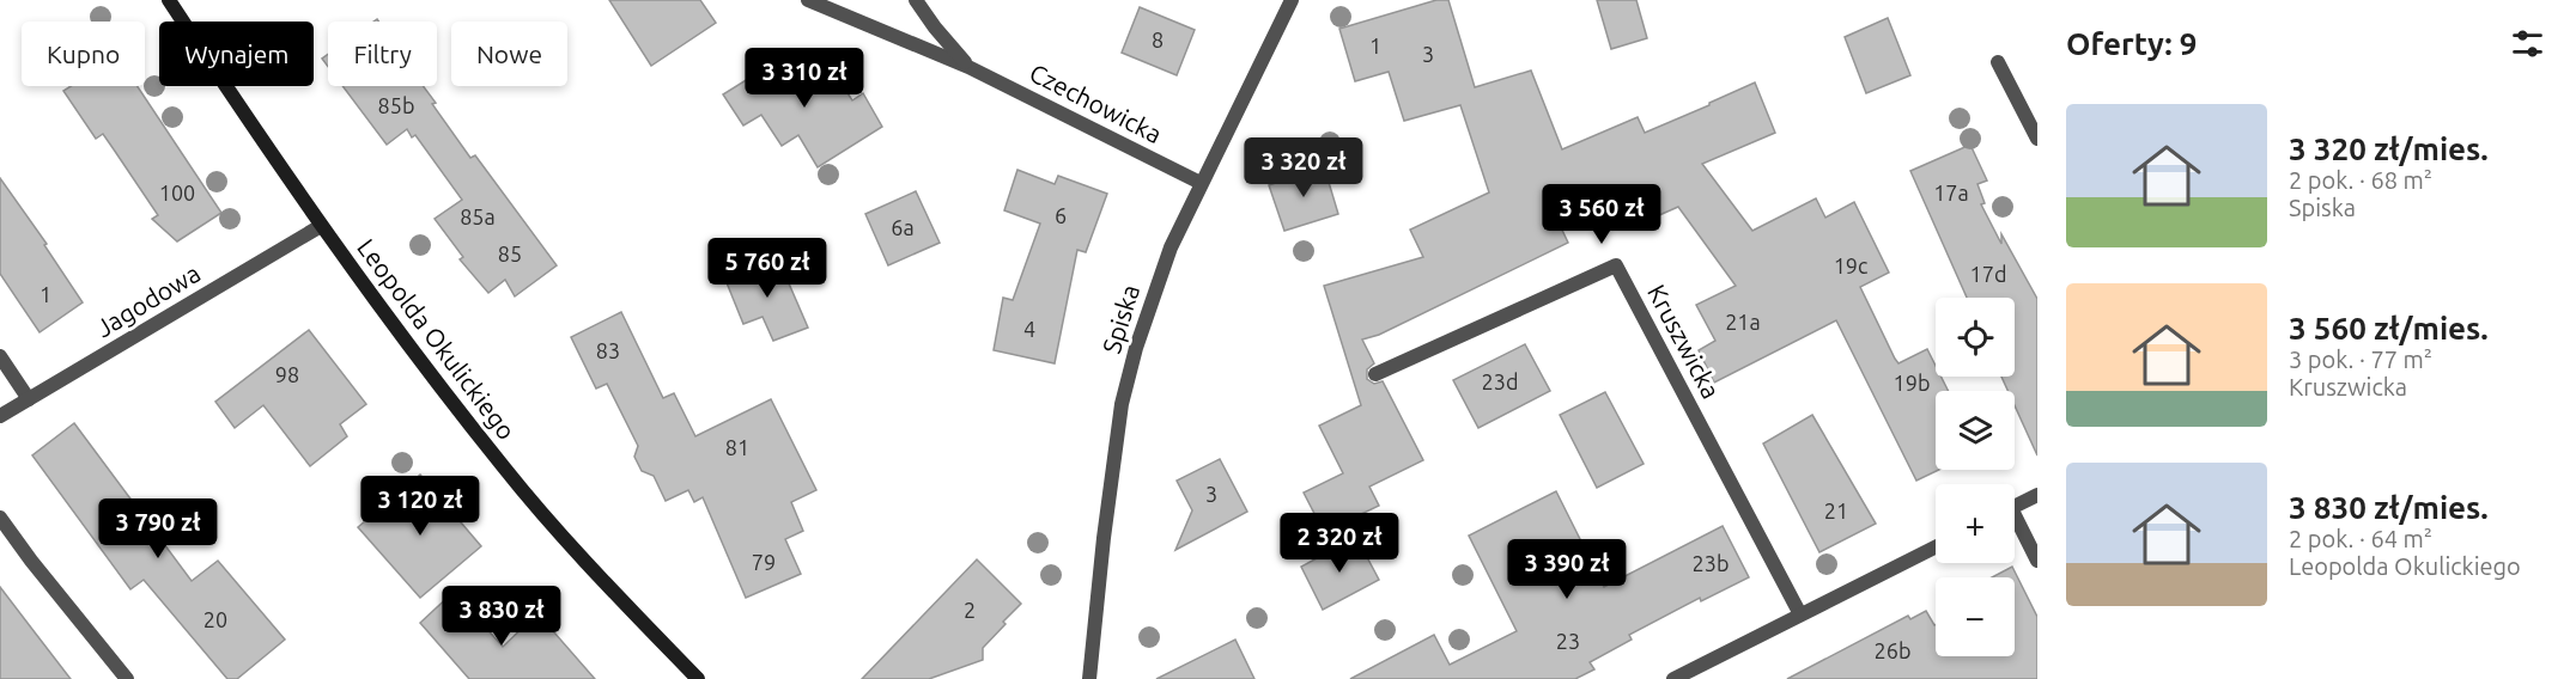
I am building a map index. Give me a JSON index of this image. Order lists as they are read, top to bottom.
{
  "streets": {
    "street": [
      "Czechowicka",
      "Jagodowa",
      "Spiska",
      "Leopolda Okulickiego",
      "Kruszwicka"
    ]
  },
  "crossings": [
    ["Czechowicka", "Spiska"],
    ["Jagodowa", "Leopolda Okulickiego"]
  ],
  "house_numbers": [
    "8",
    "1",
    "3",
    "85b",
    "100",
    "17a",
    "6",
    "85a",
    "6a",
    "85",
    "19c",
    "17d",
    "1",
    "21a",
    "4",
    "83",
    "98",
    "23d",
    "19b",
    "81",
    "3",
    "21",
    "79",
    "23b",
    "2",
    "20",
    "23",
    "26b"
  ],
  "page": {
    "heading": "Oferty: 9",
    "chip": [
      "Kupno",
      "Wynajem",
      "Filtry",
      "Nowe"
    ],
    "price": [
      "3 310 zł",
      "3 320 zł",
      "3 560 zł",
      "5 760 zł",
      "3 120 zł",
      "3 790 zł",
      "2 320 zł",
      "3 390 zł",
      "3 830 zł"
    ],
    "list": [
      {
        "name": "3 320 zł/mies.",
        "note": "2 pok. · 68 m² · Spiska"
      },
      {
        "name": "3 560 zł/mies.",
        "note": "3 pok. · 77 m² · Kruszwicka"
      },
      {
        "name": "3 830 zł/mies.",
        "note": "2 pok. · 64 m² · Leopolda Okulickiego"
      }
    ],
    "map_buttons": ["+", "−"]
  }
}
